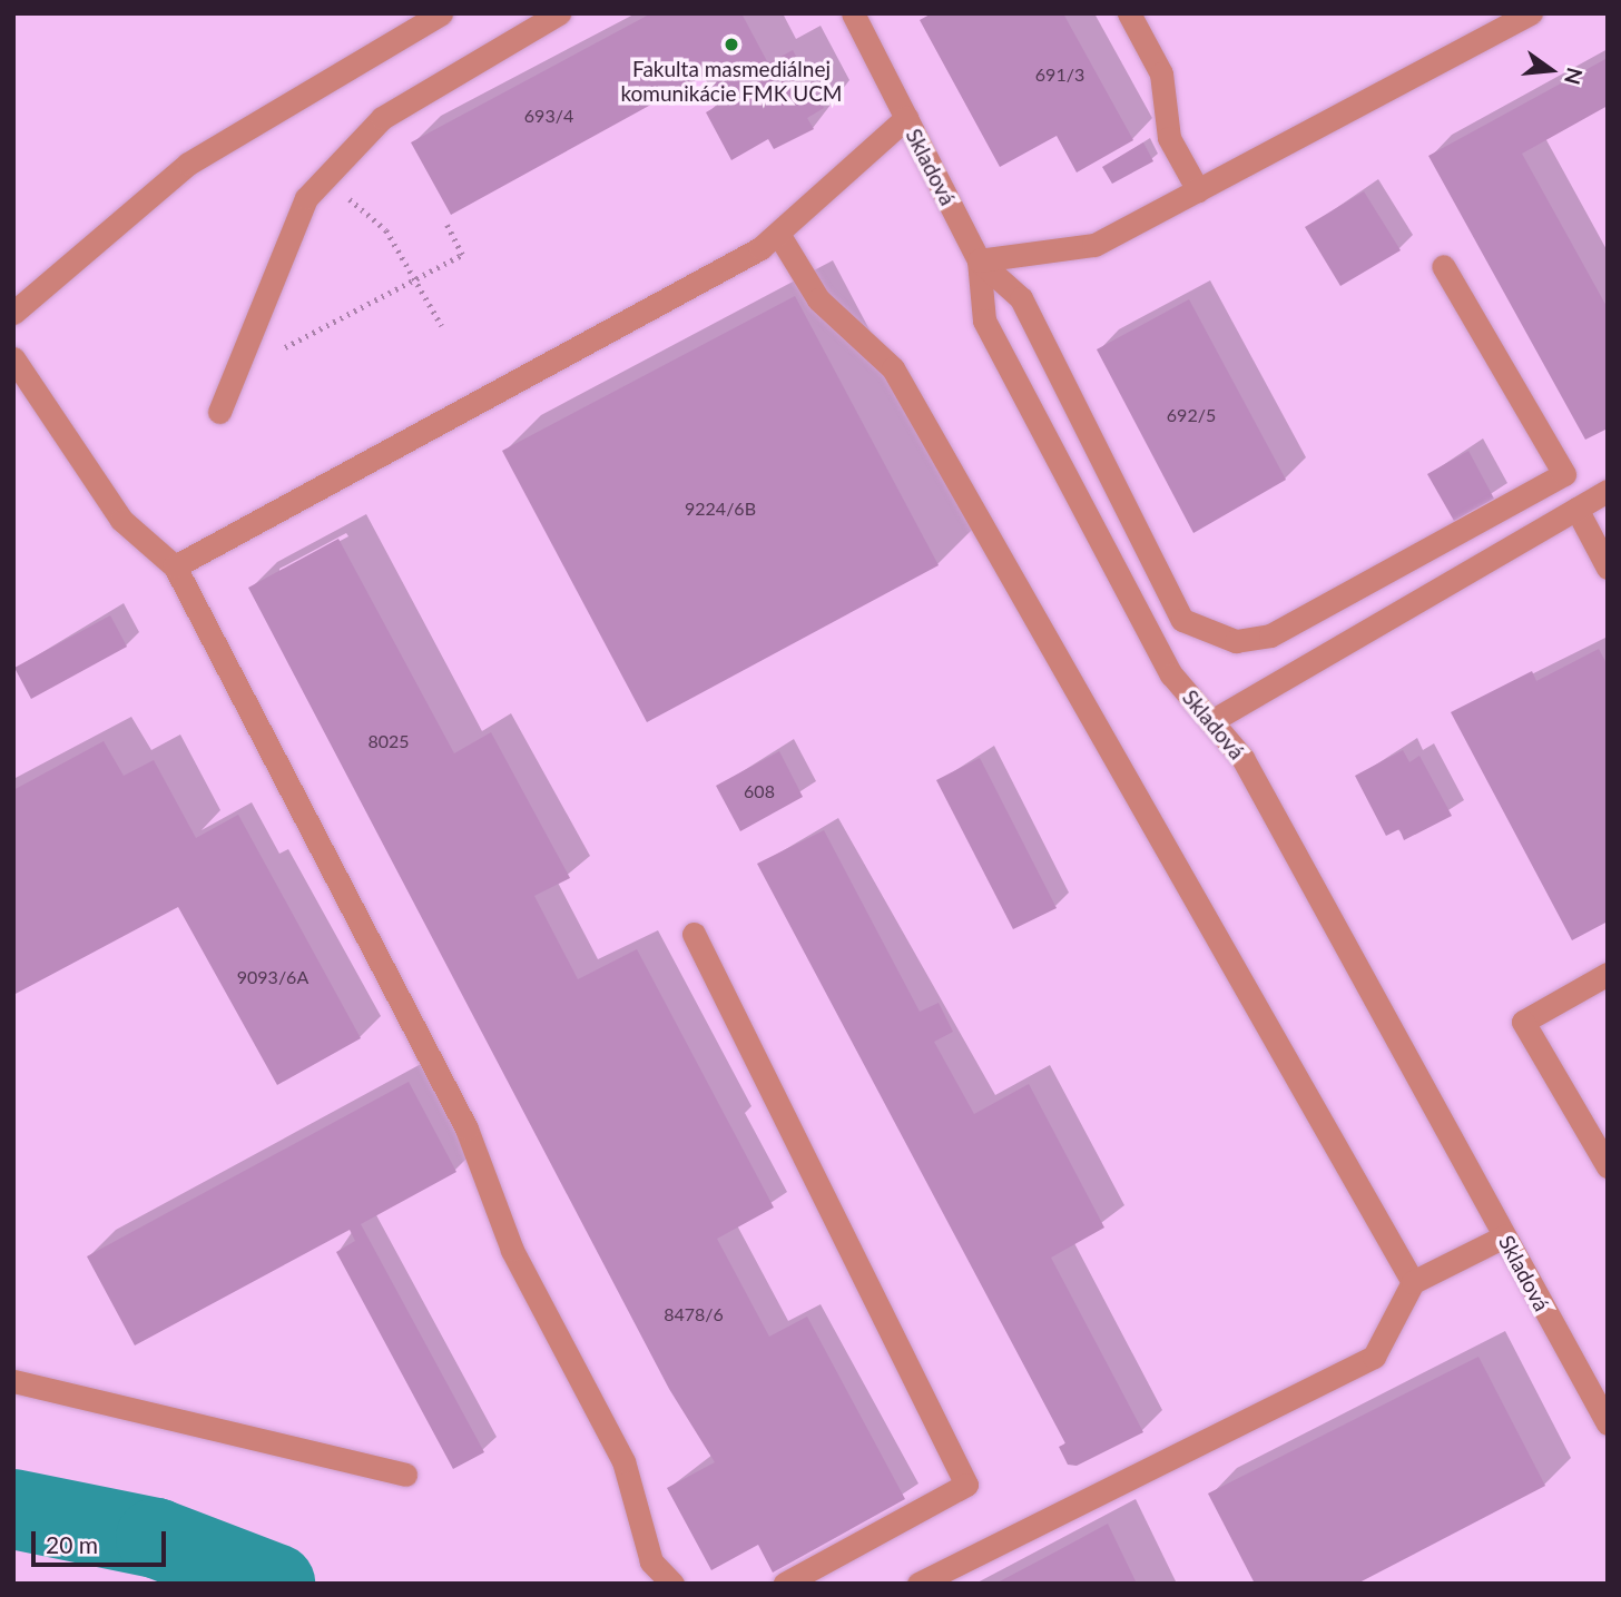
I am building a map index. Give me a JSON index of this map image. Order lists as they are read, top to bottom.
{
  "streets": {
    "street": ["Skladová"]
  },
  "places": ["Fakulta masmediálnej komunikácie FMK UCM"],
  "house_numbers": [
    "691/3",
    "693/4",
    "692/5",
    "9224/6B",
    "8025",
    "608",
    "9093/6A",
    "8478/6"
  ],
  "scale_bar": "20 m",
  "north": "right"
}
